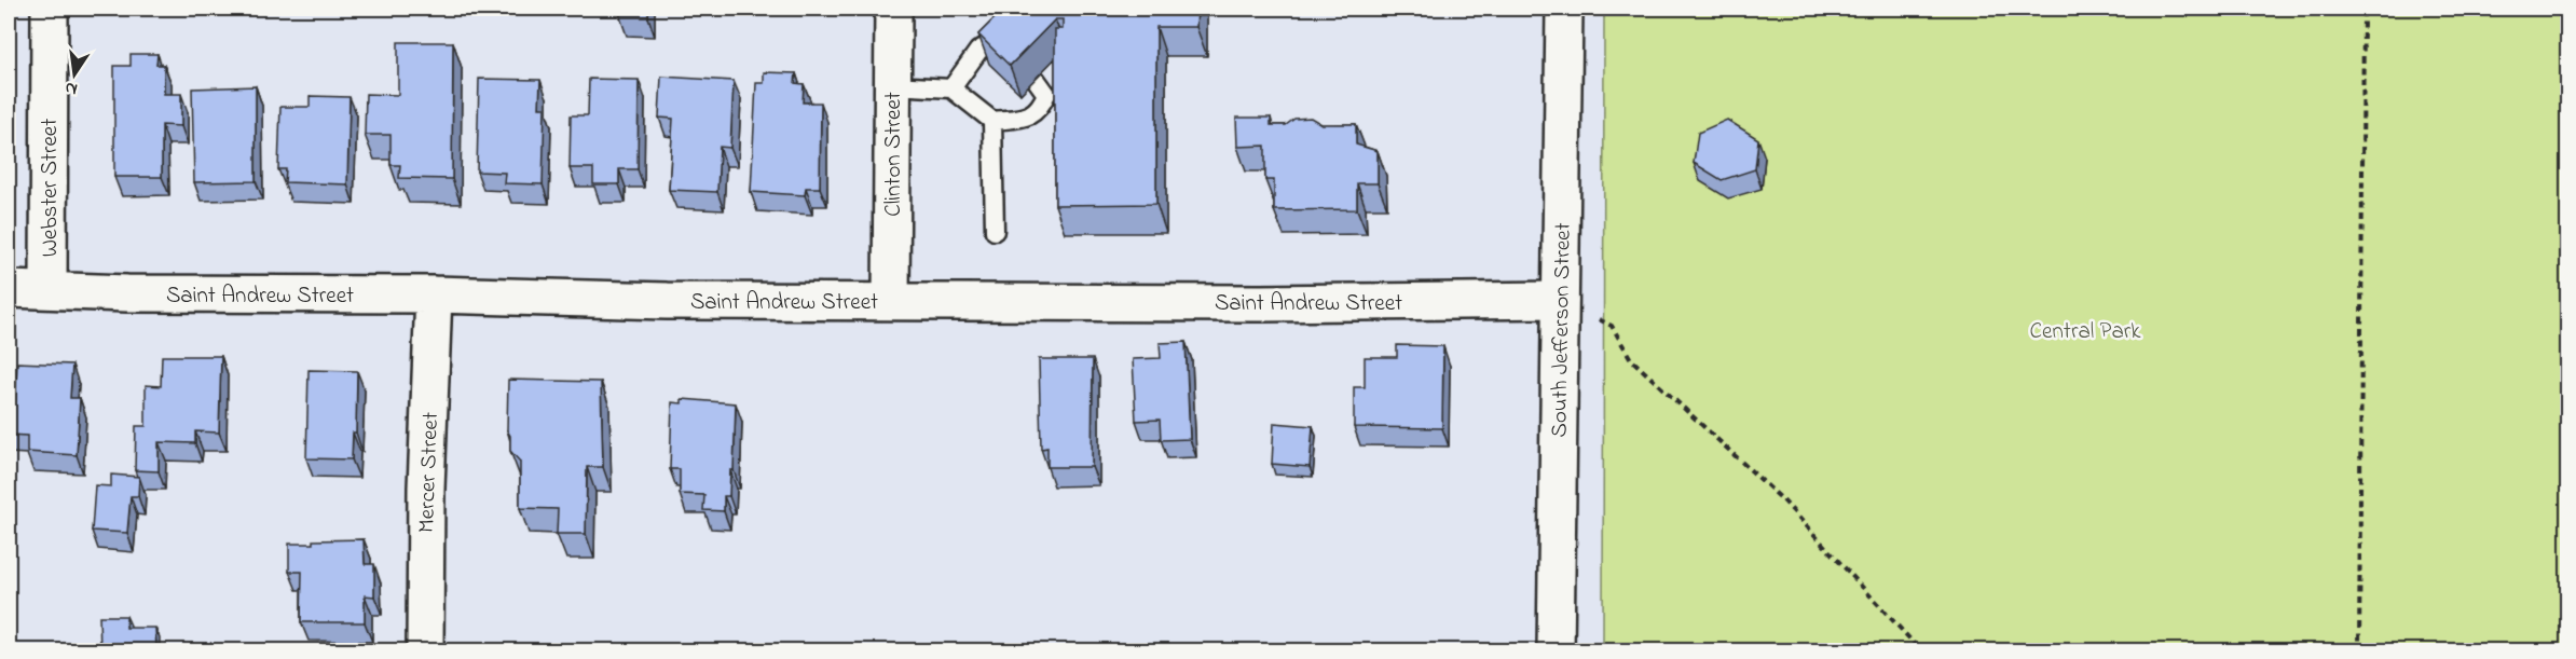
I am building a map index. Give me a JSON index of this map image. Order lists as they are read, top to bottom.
{
  "streets": {
    "street": [
      "Clinton Street",
      "Webster Street",
      "Saint Andrew Street",
      "South Jefferson Street",
      "Mercer Street"
    ]
  },
  "crossings": [
    ["Clinton Street", "Saint Andrew Street"],
    ["Webster Street", "Saint Andrew Street"],
    ["Saint Andrew Street", "South Jefferson Street"],
    ["Saint Andrew Street", "Mercer Street"]
  ],
  "parks": ["Central Park"],
  "north": "bottom"
}
